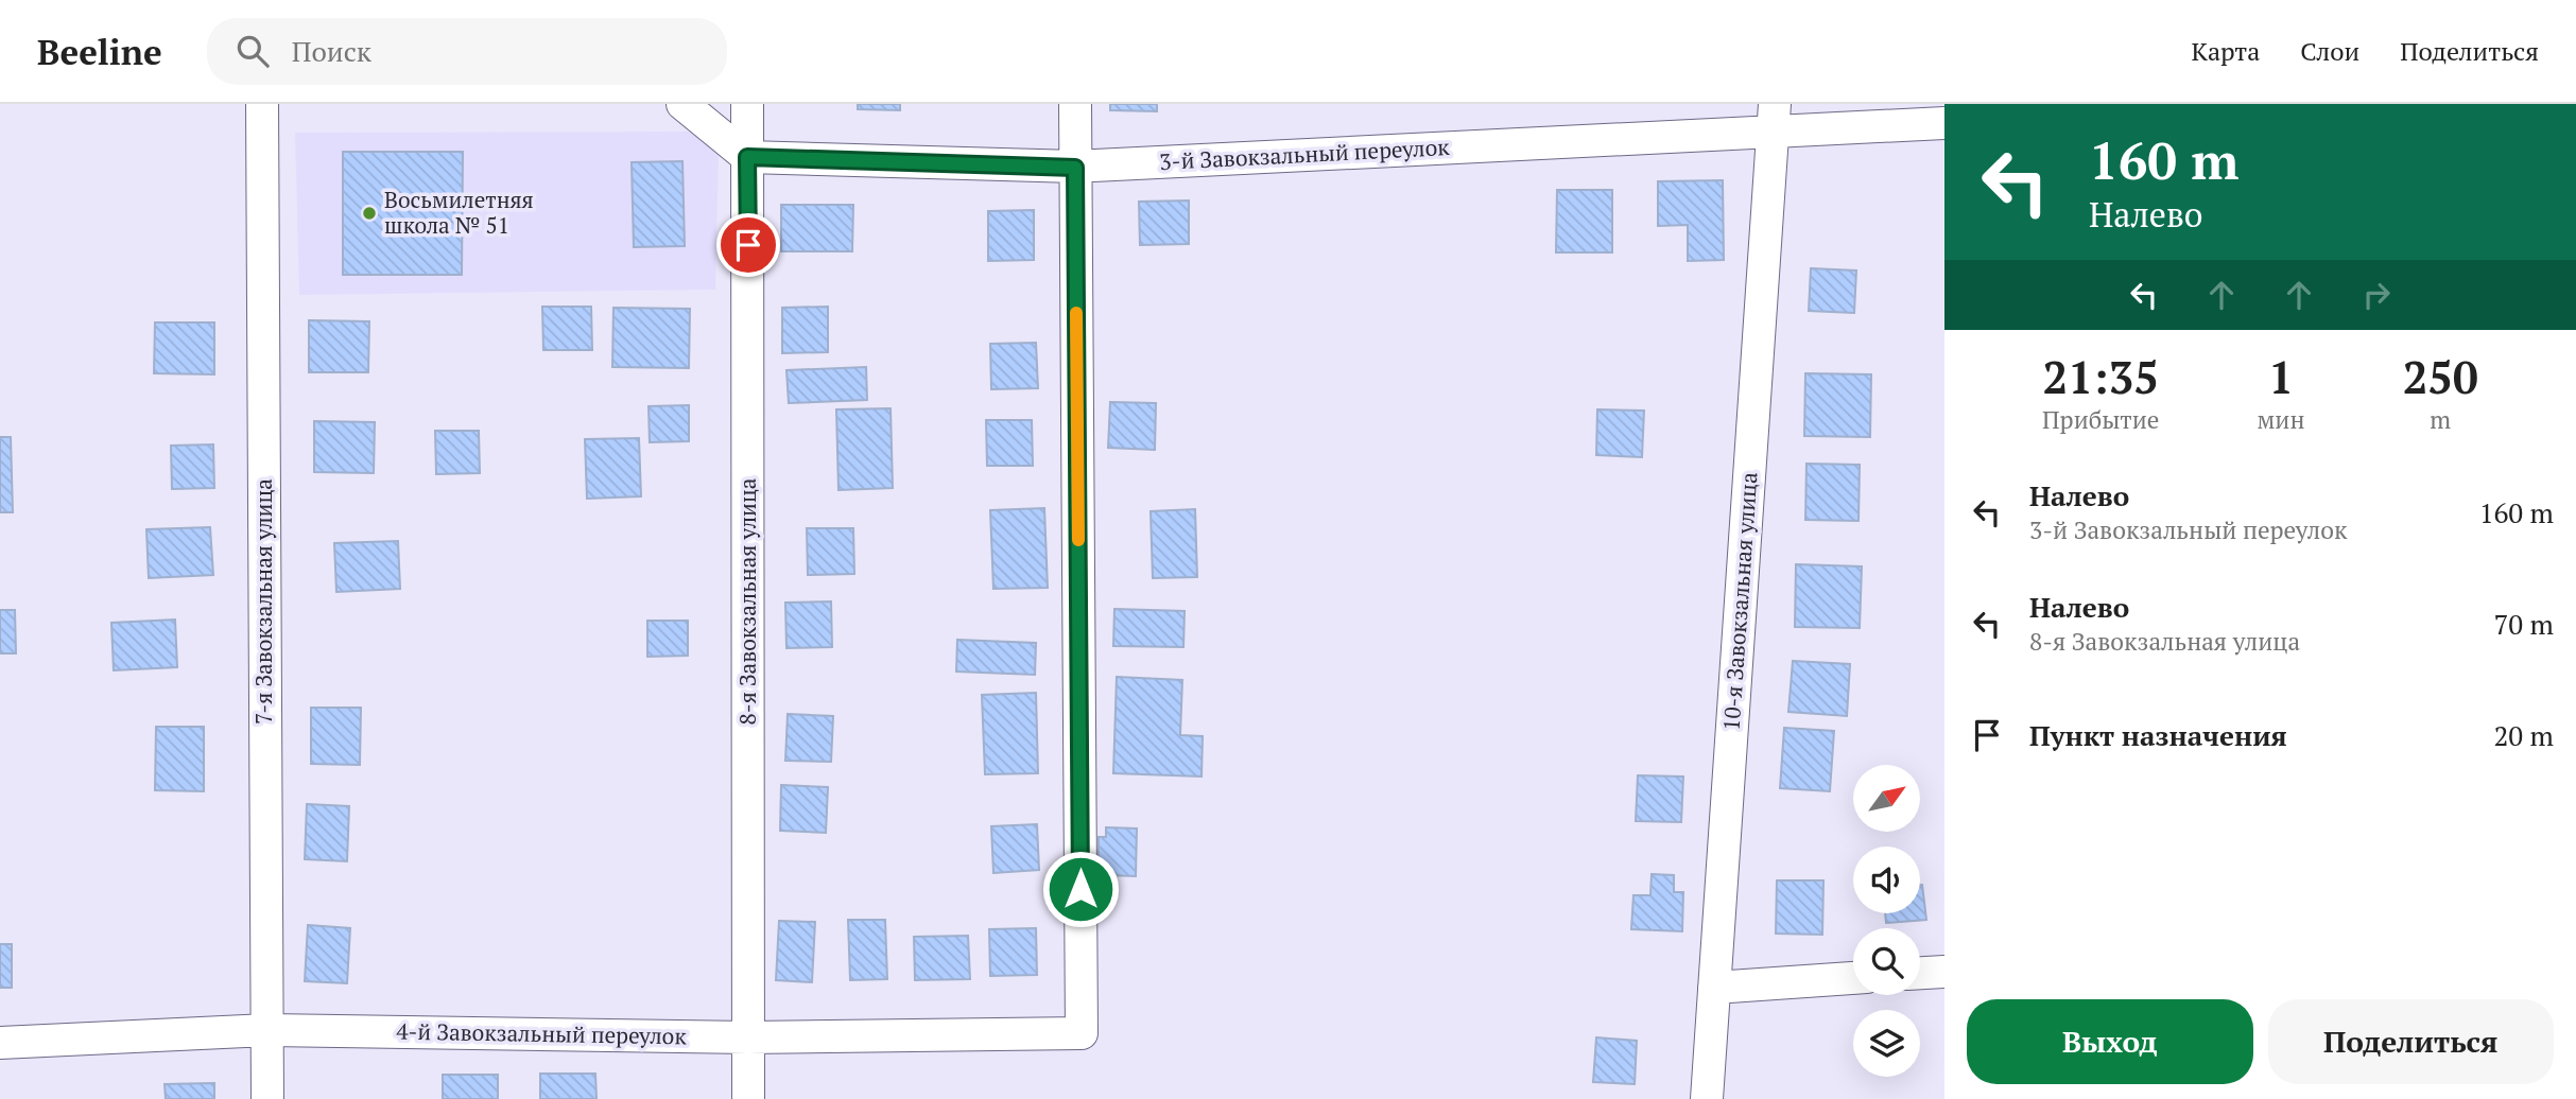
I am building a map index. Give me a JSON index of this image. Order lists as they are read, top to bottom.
{
  "streets": {
    "street": [
      "3-й Завокзальный переулок",
      "7-я Завокзальная улица",
      "8-я Завокзальная улица",
      "10-я Завокзальная улица",
      "4-й Завокзальный переулок"
    ]
  },
  "crossings": [
    ["3-й Завокзальный переулок", "8-я Завокзальная улица"],
    ["3-й Завокзальный переулок", "10-я Завокзальная улица"],
    ["3-й Завокзальный переулок", "4-й Завокзальный переулок"],
    ["7-я Завокзальная улица", "4-й Завокзальный переулок"],
    ["8-я Завокзальная улица", "4-й Завокзальный переулок"]
  ],
  "places": ["Восьмилетняя школа № 51"],
  "north": "top right",
  "page": {
    "header": "Beeline",
    "search": "Поиск",
    "nav": ["Карта", "Слои", "Поделиться"],
    "turn": ["160 m", "Налево"],
    "eta": [
      "21:35",
      "Прибытие",
      "1",
      "мин",
      "250",
      "m"
    ],
    "list": [
      {
        "name": "Налево",
        "note": "3-й Завокзальный переулок",
        "value": "160 m"
      },
      {
        "name": "Налево",
        "note": "8-я Завокзальная улица",
        "value": "70 m"
      },
      {
        "name": "Пункт назначения",
        "value": "20 m"
      }
    ],
    "buttons": ["Выход", "Поделиться"]
  }
}
